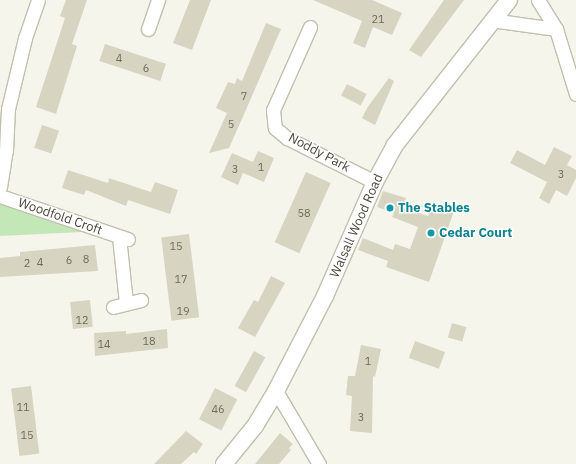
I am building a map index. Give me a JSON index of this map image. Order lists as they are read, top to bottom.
{
  "streets": {
    "street": ["Noddy Park", "Woodfold Croft", "Walsall Wood Road"]
  },
  "crossings": [
    ["Noddy Park", "Walsall Wood Road"]
  ],
  "places": ["The Stables", "Cedar Court"],
  "house_numbers": [
    "21",
    "4",
    "6",
    "7",
    "5",
    "1",
    "3",
    "3",
    "58",
    "15",
    "8",
    "6",
    "4",
    "2",
    "17",
    "19",
    "12",
    "18",
    "14",
    "1",
    "11",
    "46",
    "3",
    "15"
  ]
}
